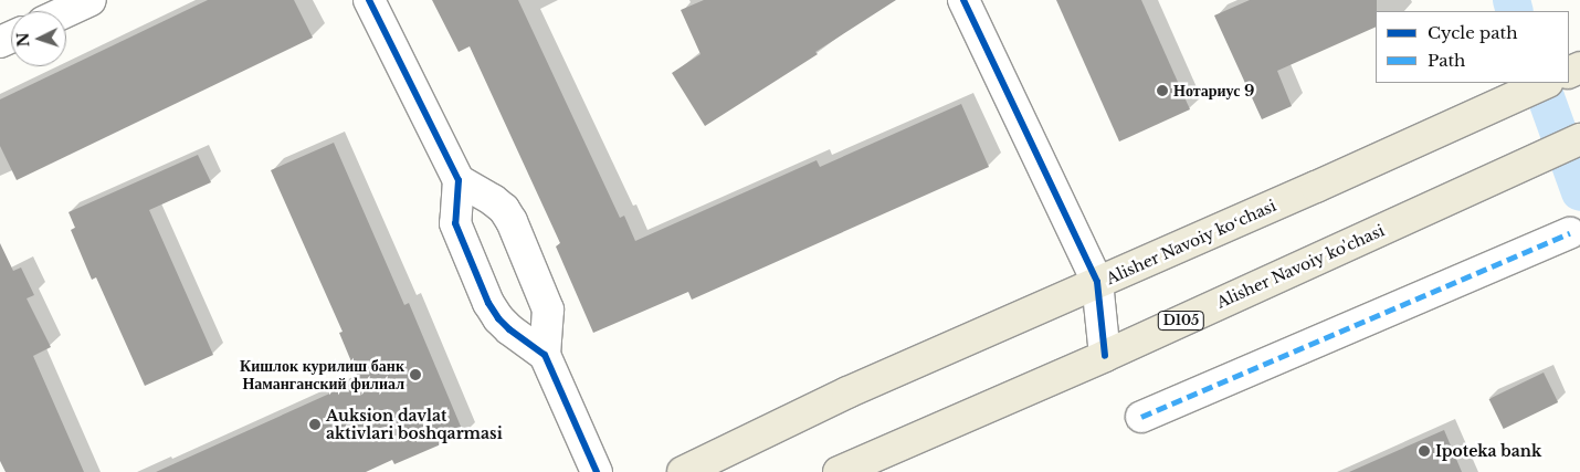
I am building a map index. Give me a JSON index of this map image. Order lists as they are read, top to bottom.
{
  "streets": {
    "main road": ["Alisher Navoiy koʻchasi", "Alisher Navoiy ko'chasi", "D105"]
  },
  "places": [
    "Нотариус 9",
    "Кишлок курилиш банк Наманганский филиал",
    "Auksion davlat aktivlari boshqarmasi",
    "Ipoteka bank"
  ],
  "legend": ["Cycle path", "Path"],
  "north": "left"
}
